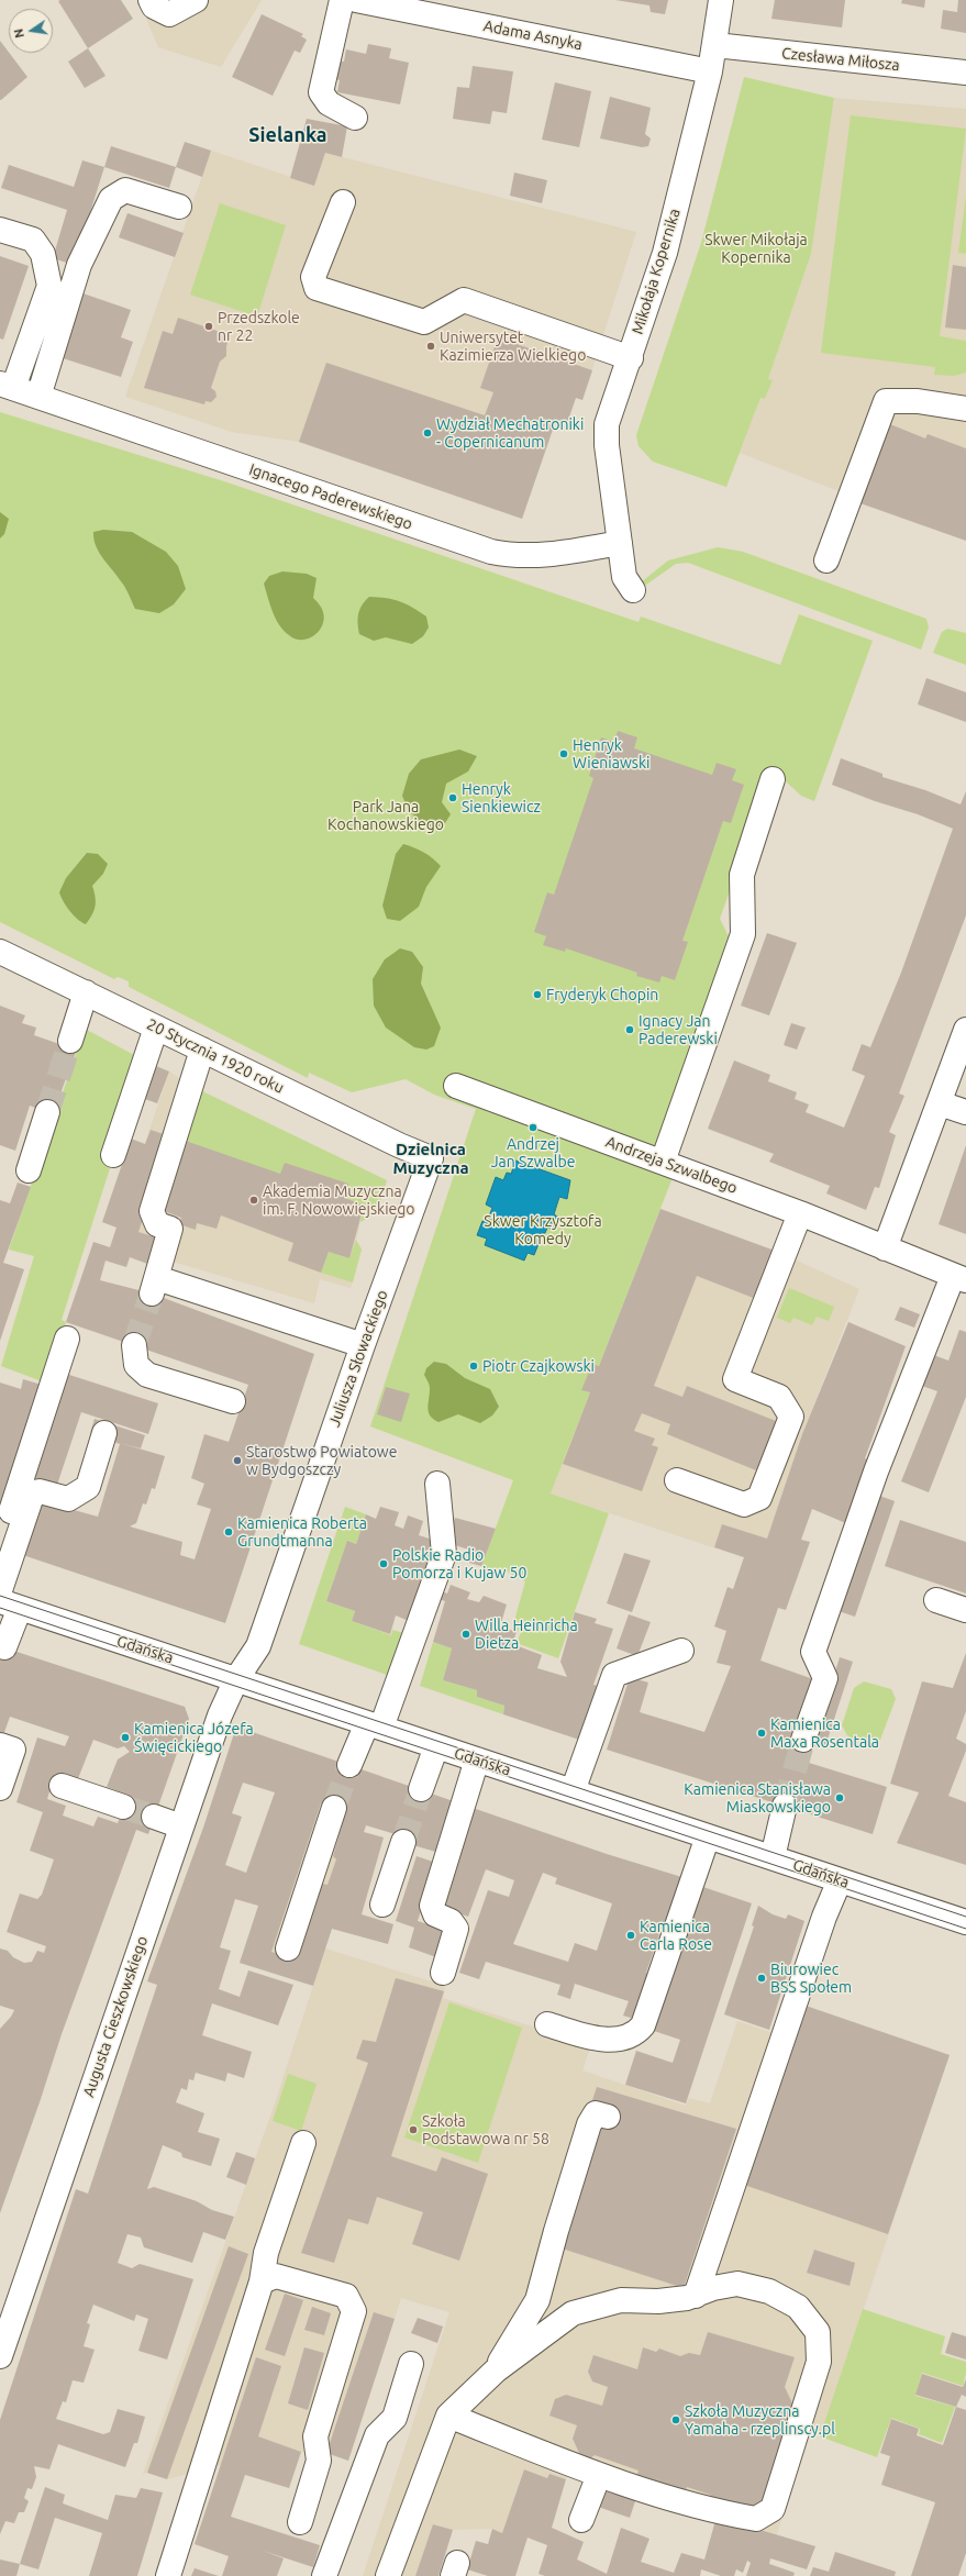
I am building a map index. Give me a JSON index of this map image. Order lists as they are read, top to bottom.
{
  "streets": {
    "street": [
      "Adama Asnyka",
      "Czesława Miłosza",
      "Mikołaja Kopernika",
      "Ignacego Paderewskiego",
      "20 Stycznia 1920 roku",
      "Andrzeja Szwalbego",
      "Juliusza Słowackiego",
      "Gdańska",
      "Augusta Cieszkowskiego"
    ]
  },
  "crossings": [
    ["Adama Asnyka", "Mikołaja Kopernika"],
    ["Czesława Miłosza", "Mikołaja Kopernika"],
    ["Mikołaja Kopernika", "Ignacego Paderewskiego"],
    ["20 Stycznia 1920 roku", "Juliusza Słowackiego"],
    ["Juliusza Słowackiego", "Gdańska"],
    ["Juliusza Słowackiego", "Augusta Cieszkowskiego"],
    ["Gdańska", "Augusta Cieszkowskiego"]
  ],
  "districts": ["Sielanka", "Dzielnica Muzyczna"],
  "parks": ["Skwer Mikołaja Kopernika", "Park Jana Kochanowskiego", "Skwer Krzysztofa Komedy"],
  "places": [
    "Przedszkole nr 22",
    "Uniwersytet Kazimierza Wielkiego",
    "Wydział Mechatroniki - Copernicanum",
    "Henryk Wieniawski",
    "Henryk Sienkiewicz",
    "Fryderyk Chopin",
    "Ignacy Jan Paderewski",
    "Andrzej Jan Szwalbe",
    "Akademia Muzyczna im. F. Nowowiejskiego",
    "Piotr Czajkowski",
    "Starostwo Powiatowe w Bydgoszczy",
    "Kamienica Roberta Grundtmanna",
    "Polskie Radio Pomorza i Kujaw 50",
    "Willa Heinricha Dietza",
    "Kamienica Maxa Rosentala",
    "Kamienica Józefa Święcickiego",
    "Kamienica Stanisława Miaskowskiego",
    "Kamienica Carla Rose",
    "Biurowiec BSS Społem",
    "Szkoła Podstawowa nr 58",
    "Szkoła Muzyczna Yamaha - rzeplinscy.pl"
  ],
  "north": "left"
}
